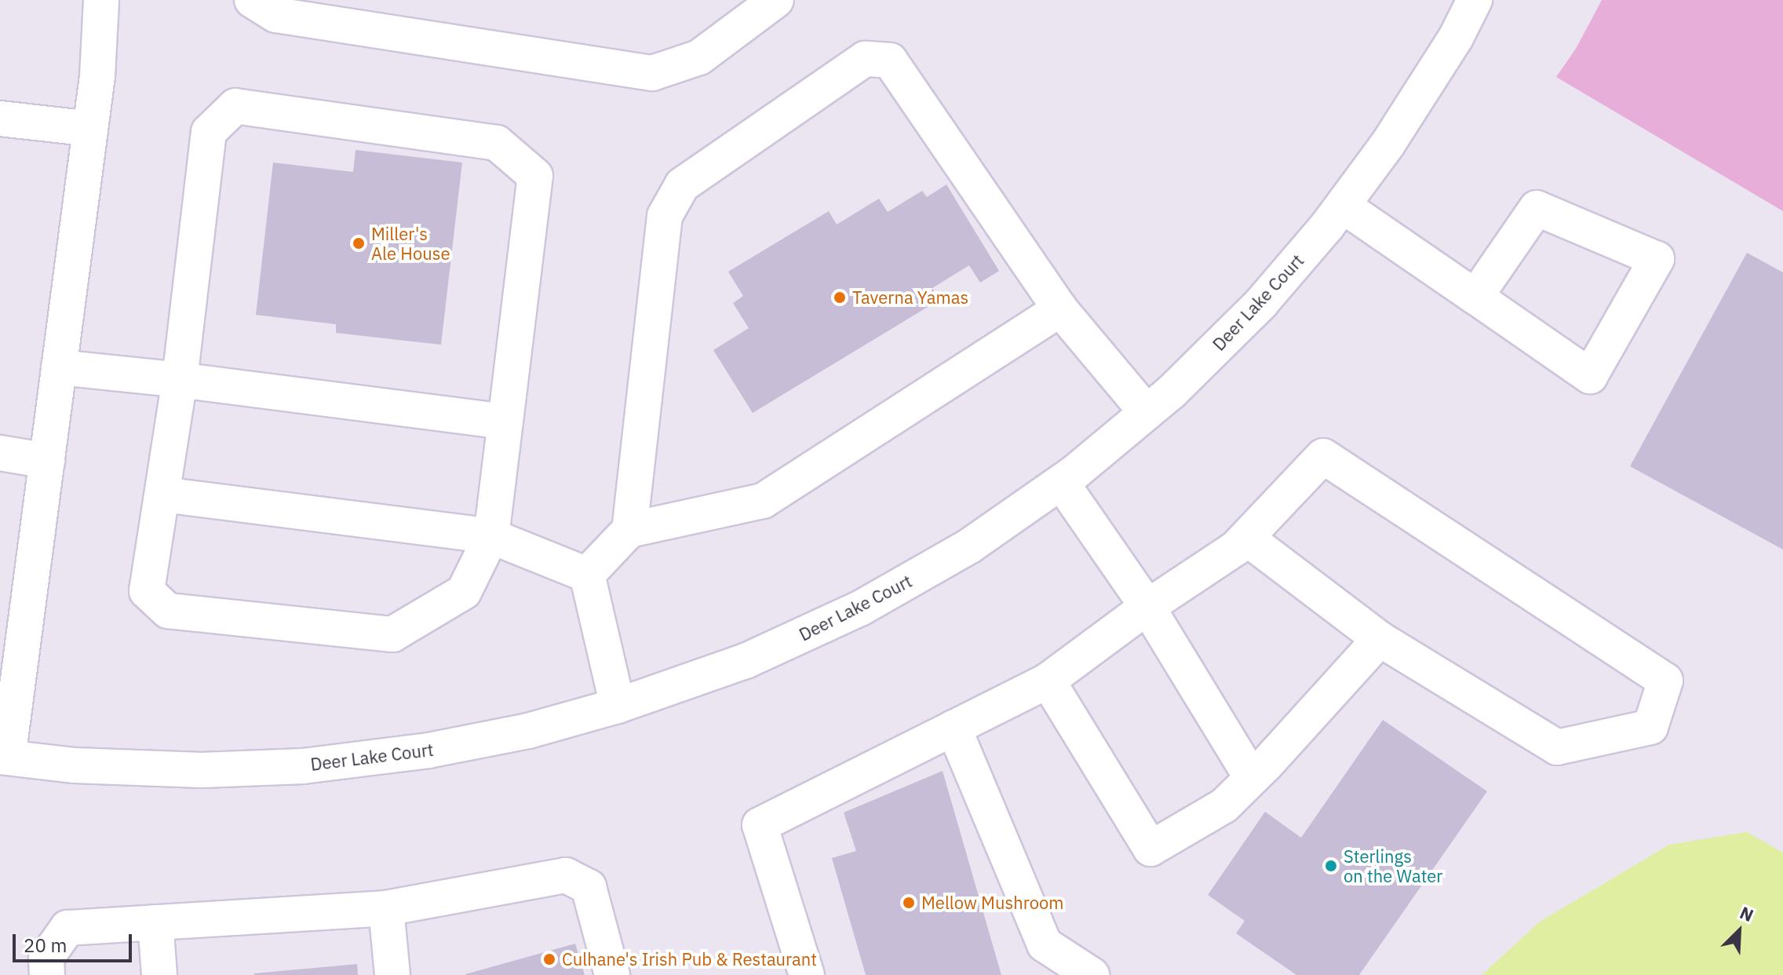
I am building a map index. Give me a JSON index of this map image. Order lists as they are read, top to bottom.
{
  "streets": {
    "street": ["Deer Lake Court"]
  },
  "places": [
    "Miller's Ale House",
    "Taverna Yamas",
    "Sterlings on the Water",
    "Mellow Mushroom",
    "Culhane's Irish Pub & Restaurant"
  ],
  "scale_bar": "20 m",
  "north": "top right"
}
